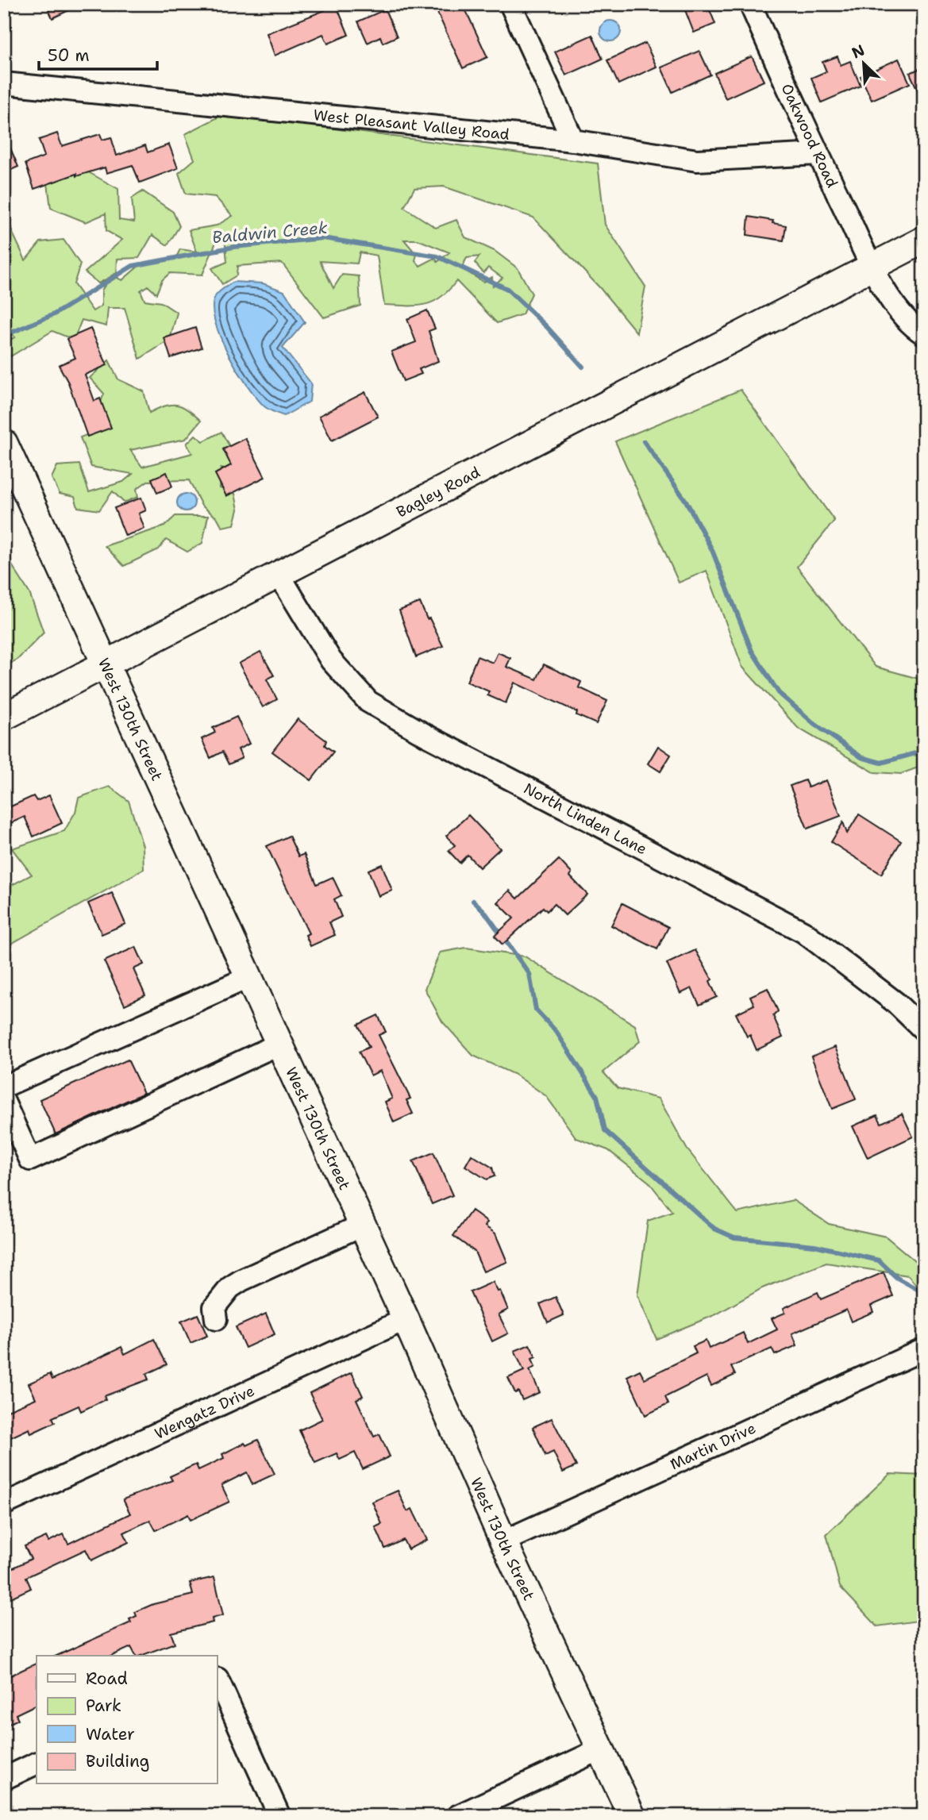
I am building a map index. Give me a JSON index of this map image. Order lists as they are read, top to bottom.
{
  "streets": {
    "main road": ["Bagley Road", "West 130th Street"],
    "street": [
      "West Pleasant Valley Road",
      "Oakwood Road",
      "North Linden Lane",
      "Wengatz Drive",
      "Martin Drive"
    ]
  },
  "crossings": [
    ["West Pleasant Valley Road", "Oakwood Road"],
    ["Oakwood Road", "Bagley Road"],
    ["Bagley Road", "West 130th Street"],
    ["Bagley Road", "North Linden Lane"],
    ["West 130th Street", "Wengatz Drive"],
    ["West 130th Street", "Martin Drive"]
  ],
  "water": ["Baldwin Creek"],
  "legend": [
    "Road",
    "Park",
    "Water",
    "Building"
  ],
  "scale_bar": "50 m",
  "north": "top left"
}
